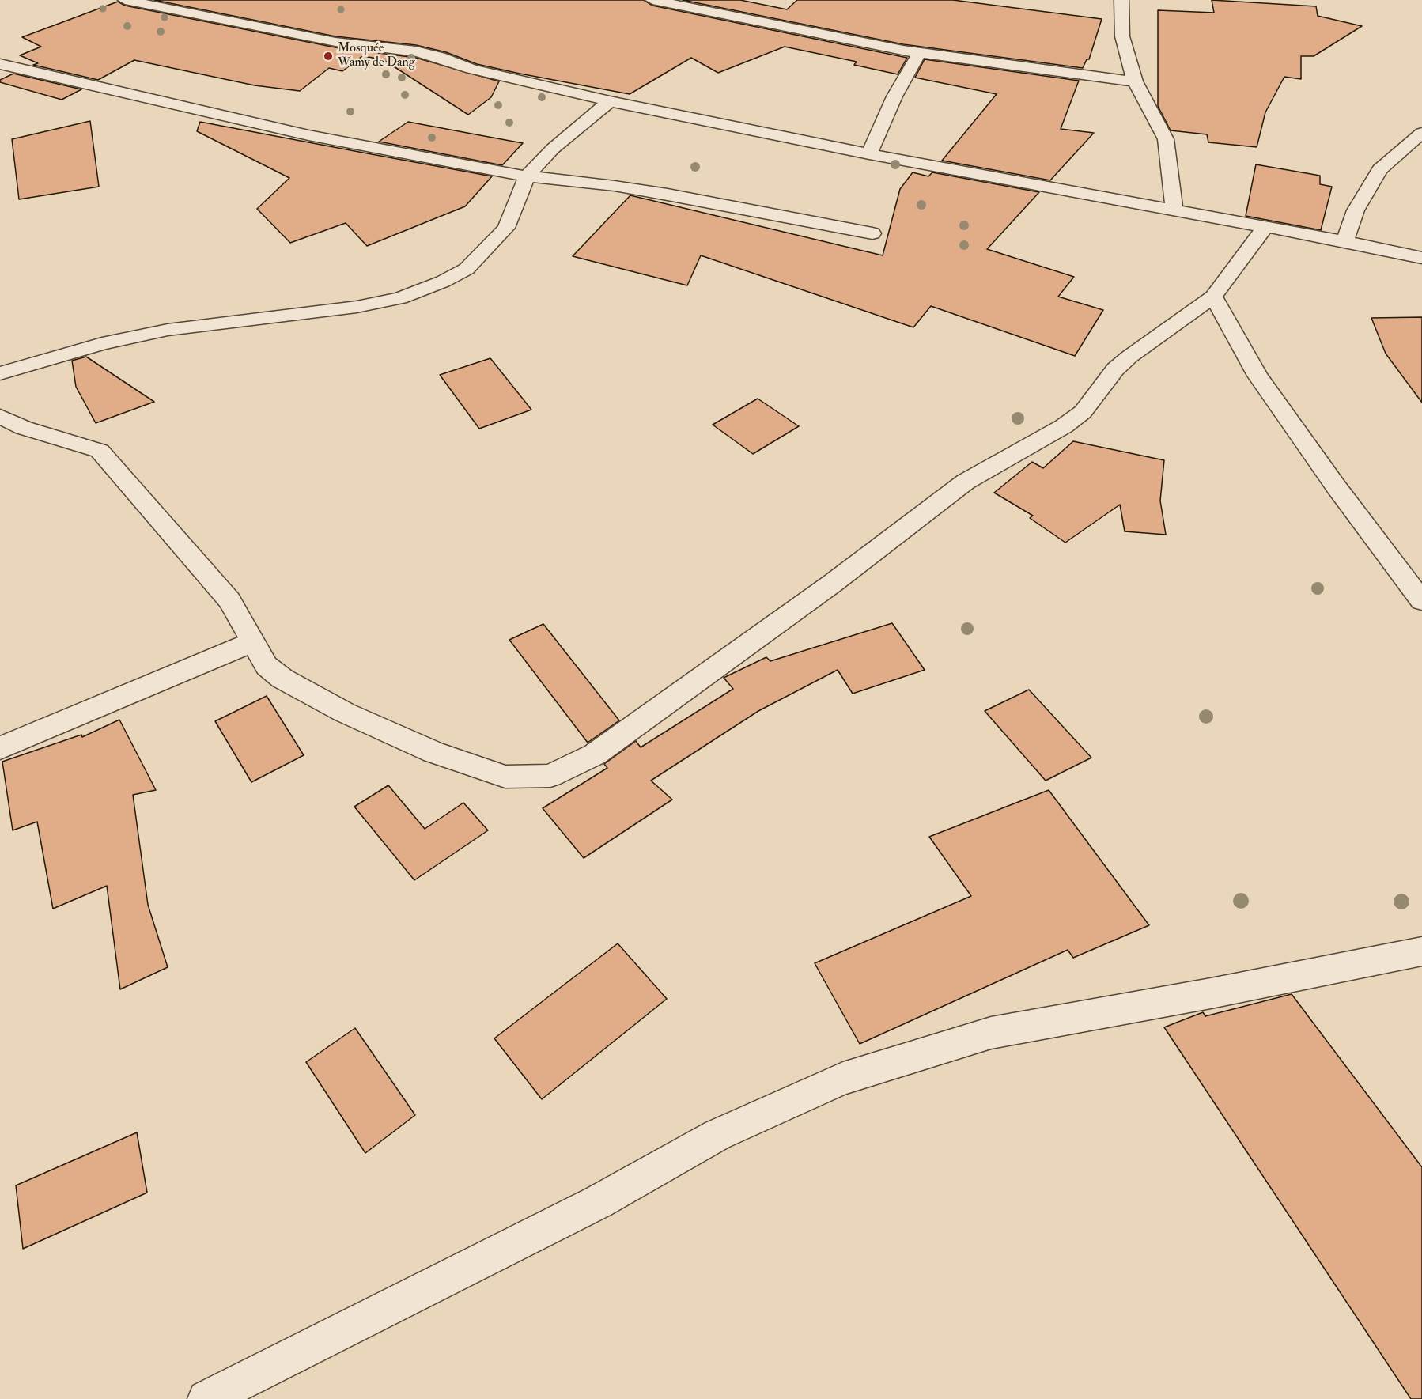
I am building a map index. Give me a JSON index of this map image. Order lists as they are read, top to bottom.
{
  "places": ["Mosquée Wamy de Dang"]
}
